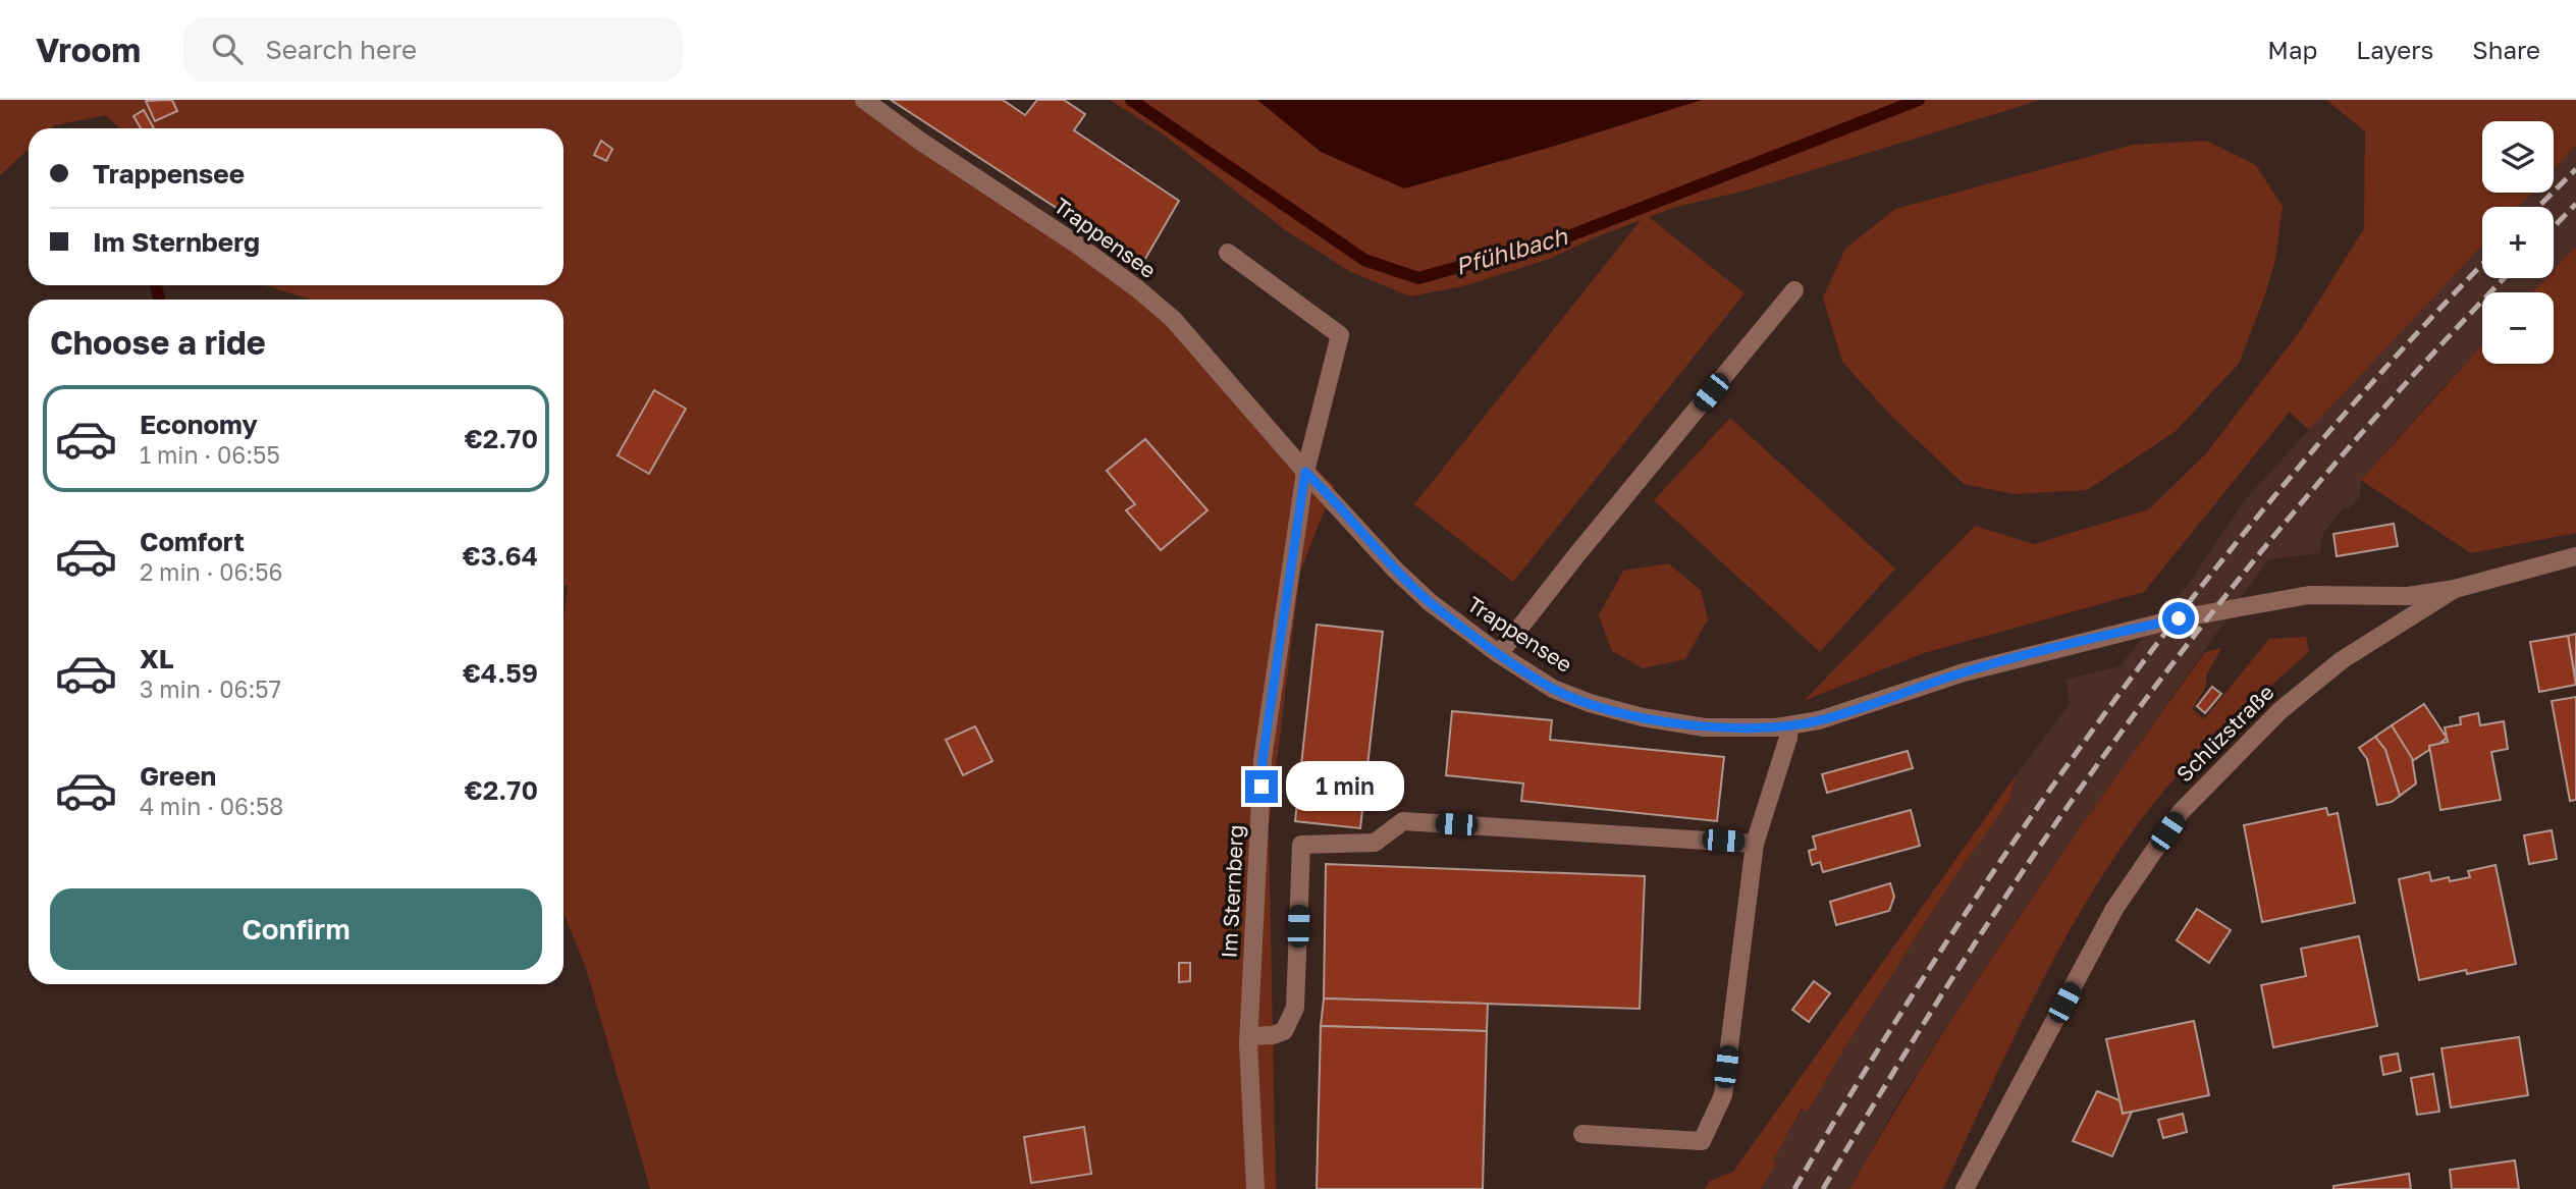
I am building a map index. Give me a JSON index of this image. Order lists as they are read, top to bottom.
{
  "streets": {
    "street": ["Trappensee", "Schlizstraße", "Im Sternberg"]
  },
  "crossings": [
    ["Trappensee", "Schlizstraße"],
    ["Trappensee", "Im Sternberg"]
  ],
  "water": ["Pfühlbach"],
  "page": {
    "header": "Vroom",
    "search": "Search here",
    "nav": ["Map", "Layers", "Share"],
    "map_buttons": ["+", "−"],
    "banner": ["Trappensee", "Im Sternberg"],
    "heading": "Choose a ride",
    "list": [
      {
        "name": "Economy",
        "note": "1 min · 06:55",
        "value": "€2.70"
      },
      {
        "name": "Comfort",
        "note": "2 min · 06:56",
        "value": "€3.64"
      },
      {
        "name": "XL",
        "note": "3 min · 06:57",
        "value": "€4.59"
      },
      {
        "name": "Green",
        "note": "4 min · 06:58",
        "value": "€2.70"
      }
    ],
    "bubble": "1 min",
    "buttons": "Confirm"
  }
}
